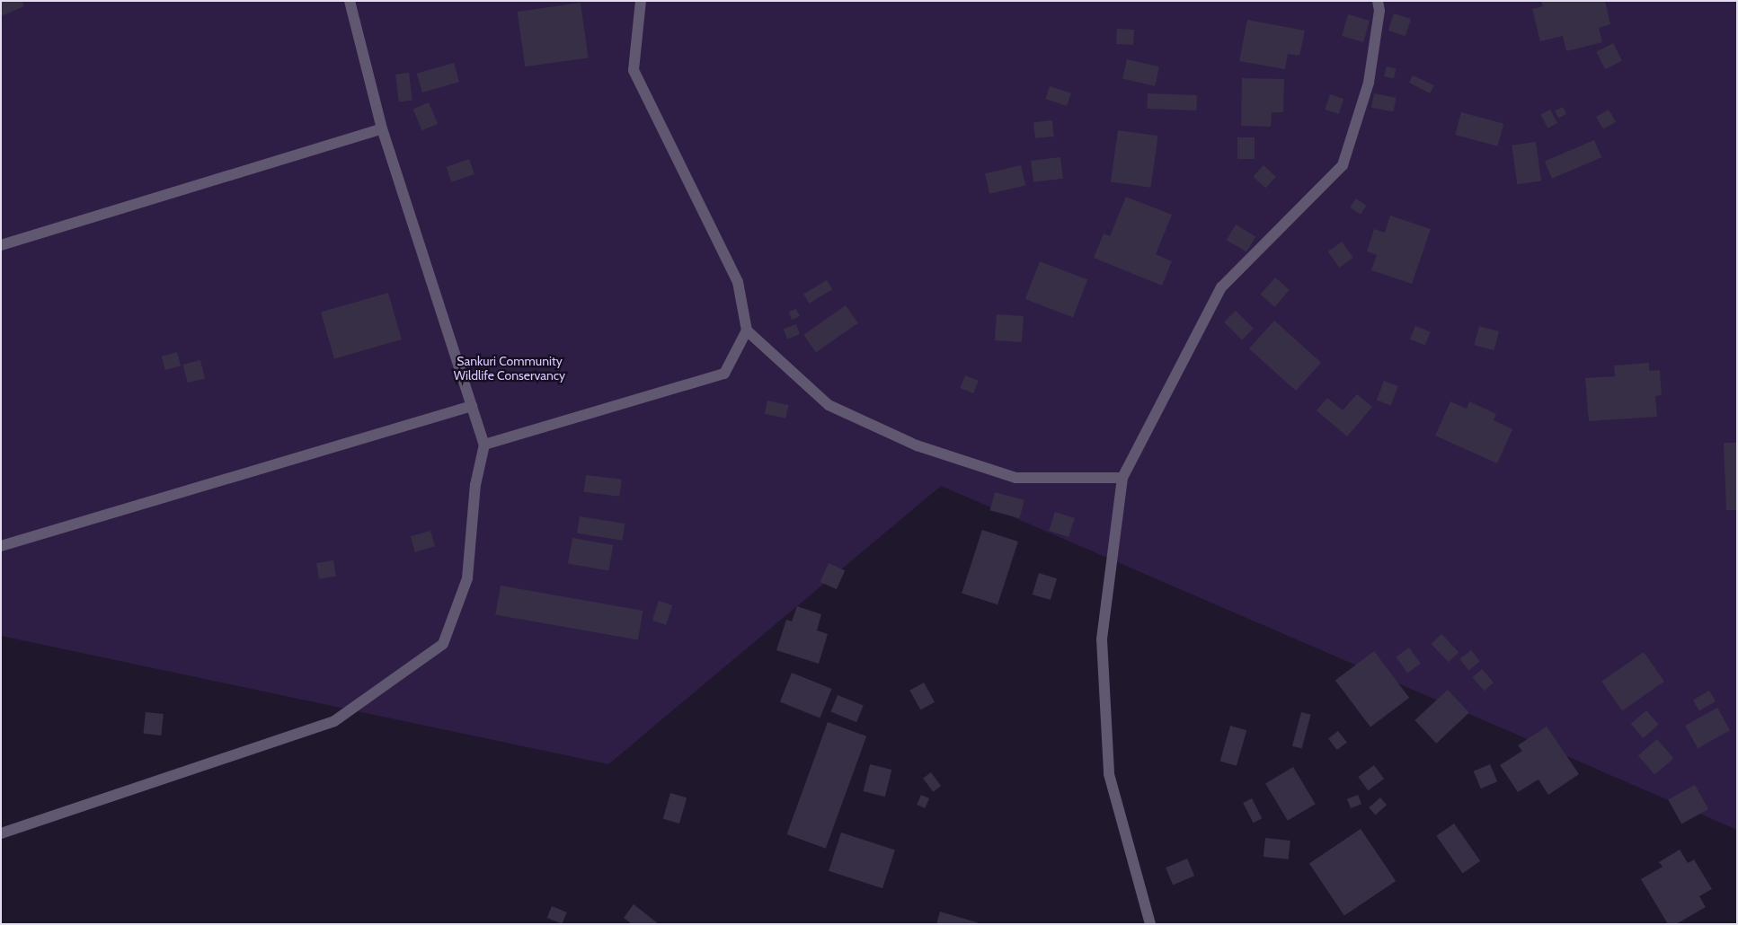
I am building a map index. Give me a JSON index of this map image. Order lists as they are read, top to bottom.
{
  "parks": ["Sankuri Community Wildlife Conservancy"]
}
